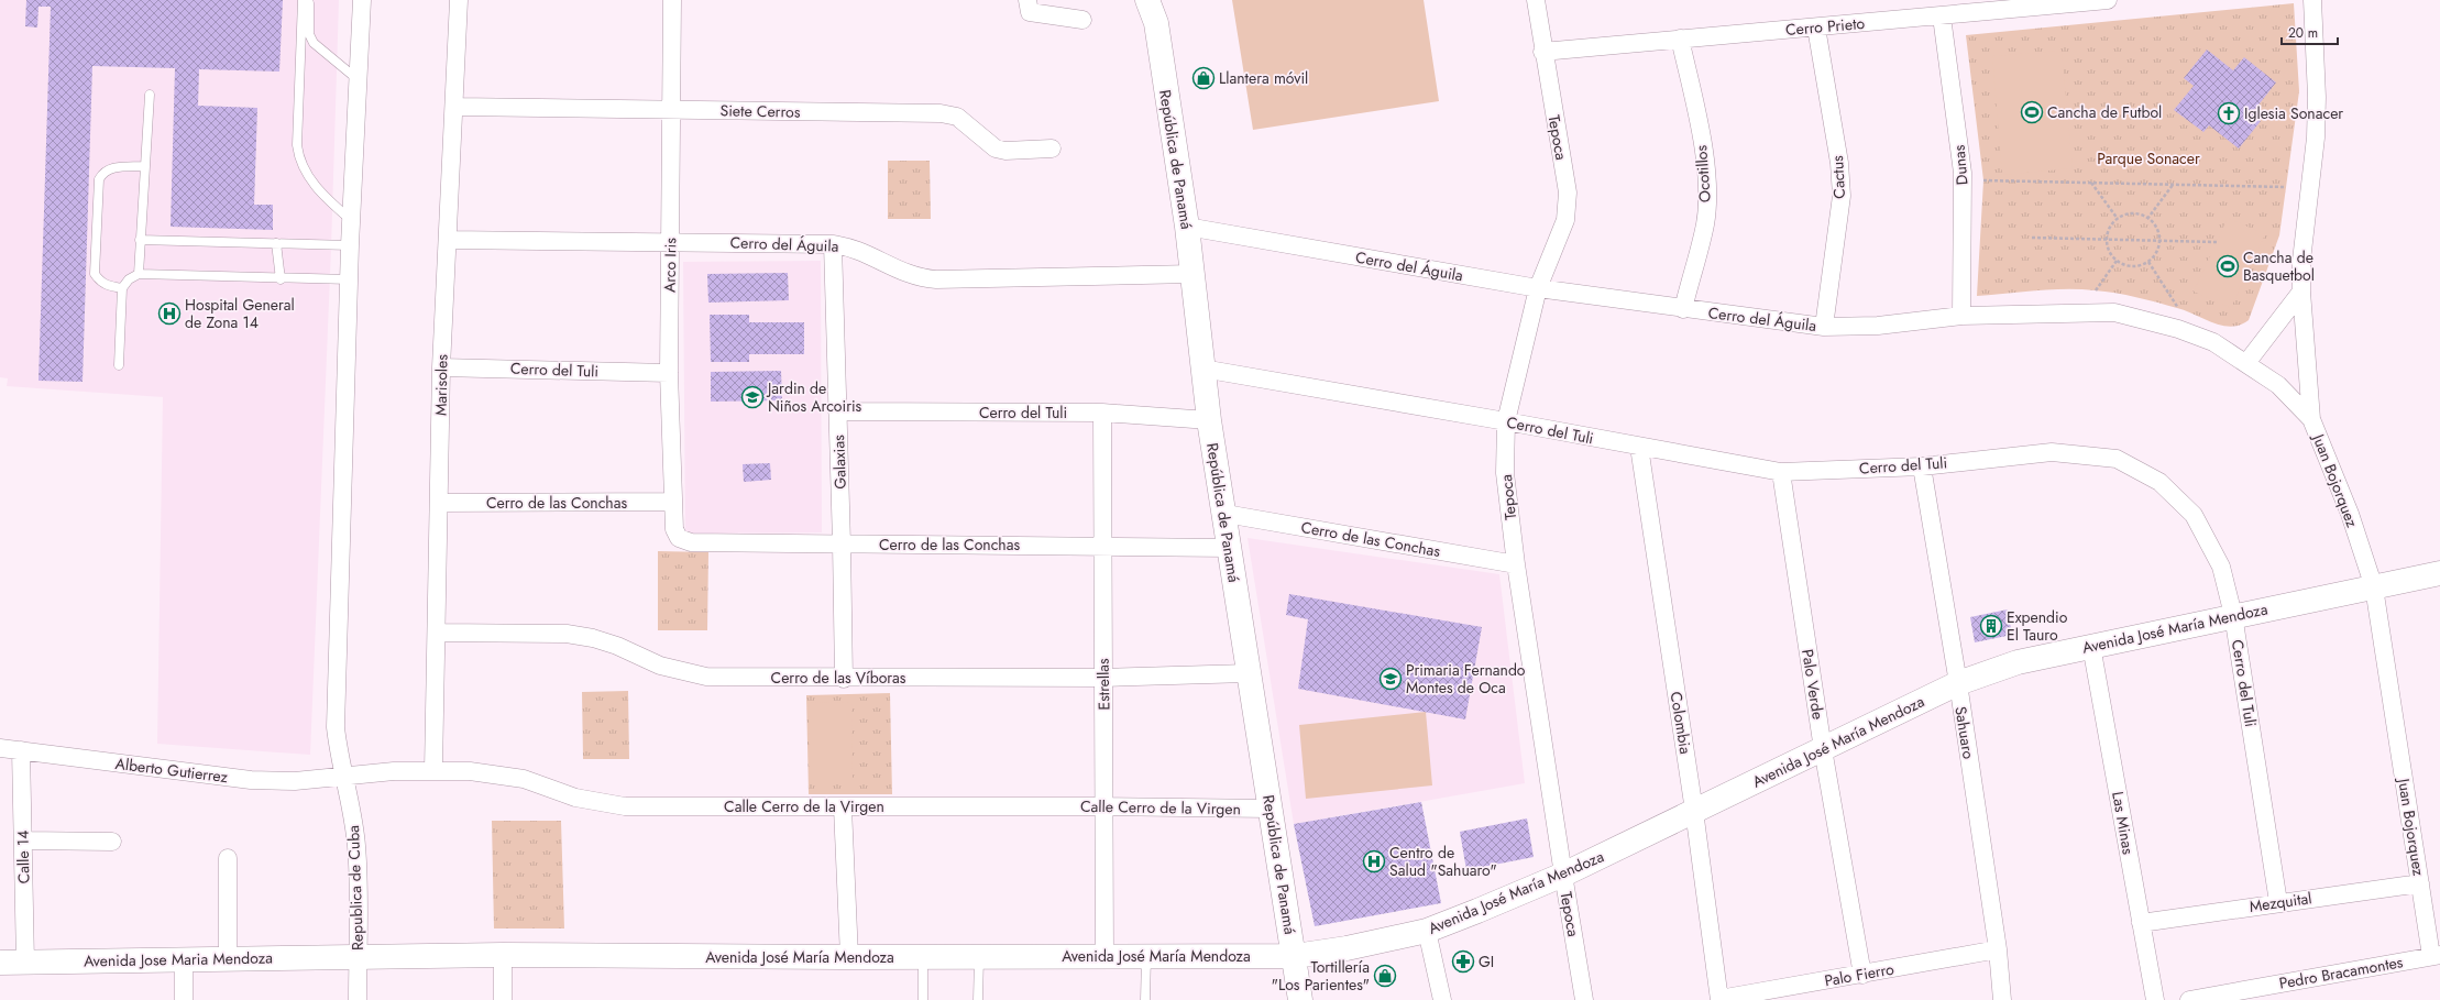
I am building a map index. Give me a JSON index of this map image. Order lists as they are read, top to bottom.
{
  "streets": {
    "street": [
      "Cerro Prieto",
      "Siete Cerros",
      "Tepoca",
      "República de Panamá",
      "Dunas",
      "Ocotillos",
      "Cactus",
      "Cerro del Águila",
      "Arco Iris",
      "Cerro del Tuli",
      "Marisoles",
      "Galaxias",
      "Juan Bojorquez",
      "Cerro de las Conchas",
      "Avenida José María Mendoza",
      "Cerro de las Víboras",
      "Estrellas",
      "Palo Verde",
      "Colombia",
      "Sahuaro",
      "Alberto Gutierrez",
      "Calle Cerro de la Virgen",
      "Las Minas",
      "Calle 14",
      "Republica de Cuba",
      "Mezquital",
      "Avenida Jose Maria Mendoza",
      "Pedro Bracamontes",
      "Palo Fierro"
    ]
  },
  "crossings": [
    ["Cerro Prieto", "Tepoca"],
    ["Cerro Prieto", "Dunas"],
    ["Cerro Prieto", "Ocotillos"],
    ["Cerro Prieto", "Cactus"],
    ["Siete Cerros", "Arco Iris"],
    ["Siete Cerros", "Marisoles"],
    ["Tepoca", "Cerro del Águila"],
    ["Tepoca", "Cerro del Tuli"],
    ["Tepoca", "Cerro de las Conchas"],
    ["Tepoca", "Avenida José María Mendoza"],
    ["República de Panamá", "Cerro del Águila"],
    ["República de Panamá", "Cerro del Tuli"],
    ["República de Panamá", "Cerro de las Conchas"],
    ["República de Panamá", "Avenida José María Mendoza"],
    ["República de Panamá", "Cerro de las Víboras"],
    ["República de Panamá", "Calle Cerro de la Virgen"],
    ["Dunas", "Cerro del Águila"],
    ["Ocotillos", "Cerro del Águila"],
    ["Cactus", "Cerro del Águila"],
    ["Cerro del Águila", "Arco Iris"],
    ["Cerro del Águila", "Marisoles"],
    ["Cerro del Águila", "Galaxias"],
    ["Cerro del Águila", "Juan Bojorquez"],
    ["Arco Iris", "Cerro del Tuli"],
    ["Arco Iris", "Cerro de las Conchas"],
    ["Cerro del Tuli", "Marisoles"],
    ["Cerro del Tuli", "Galaxias"],
    ["Cerro del Tuli", "Avenida José María Mendoza"],
    ["Cerro del Tuli", "Estrellas"],
    ["Cerro del Tuli", "Palo Verde"],
    ["Cerro del Tuli", "Colombia"],
    ["Cerro del Tuli", "Sahuaro"],
    ["Cerro del Tuli", "Mezquital"],
    ["Marisoles", "Cerro de las Conchas"],
    ["Marisoles", "Cerro de las Víboras"],
    ["Marisoles", "Calle Cerro de la Virgen"],
    ["Galaxias", "Cerro de las Conchas"],
    ["Galaxias", "Cerro de las Víboras"],
    ["Juan Bojorquez", "Avenida José María Mendoza"],
    ["Juan Bojorquez", "Mezquital"],
    ["Juan Bojorquez", "Pedro Bracamontes"],
    ["Cerro de las Conchas", "Estrellas"],
    ["Avenida José María Mendoza", "Estrellas"],
    ["Avenida José María Mendoza", "Palo Verde"],
    ["Avenida José María Mendoza", "Colombia"],
    ["Avenida José María Mendoza", "Sahuaro"],
    ["Avenida José María Mendoza", "Las Minas"],
    ["Avenida José María Mendoza", "Republica de Cuba"],
    ["Avenida José María Mendoza", "Avenida Jose Maria Mendoza"],
    ["Cerro de las Víboras", "Estrellas"],
    ["Estrellas", "Calle Cerro de la Virgen"],
    ["Palo Verde", "Palo Fierro"],
    ["Colombia", "Palo Fierro"],
    ["Sahuaro", "Palo Fierro"],
    ["Alberto Gutierrez", "Calle Cerro de la Virgen"],
    ["Alberto Gutierrez", "Calle 14"],
    ["Alberto Gutierrez", "Republica de Cuba"],
    ["Calle Cerro de la Virgen", "Republica de Cuba"],
    ["Las Minas", "Mezquital"],
    ["Calle 14", "Avenida Jose Maria Mendoza"],
    ["Republica de Cuba", "Avenida Jose Maria Mendoza"]
  ],
  "parks": ["Parque Sonacer"],
  "places": {
    "shop": ["Llantera móvil", "Tortillería \"Los Parientes\""],
    "sports": ["Cancha de Futbol", "Cancha de Basquetbol"],
    "church": ["Iglesia Sonacer"],
    "hospital": ["Hospital General de Zona 14", "Centro de Salud \"Sahuaro\""],
    "school or university": ["Jardin de Niños Arcoiris", "Primaria Fernando Montes de Oca"],
    "building": ["Expendio El Tauro"],
    "pharmacy": ["GI"]
  },
  "scale_bar": "20 m"
}
